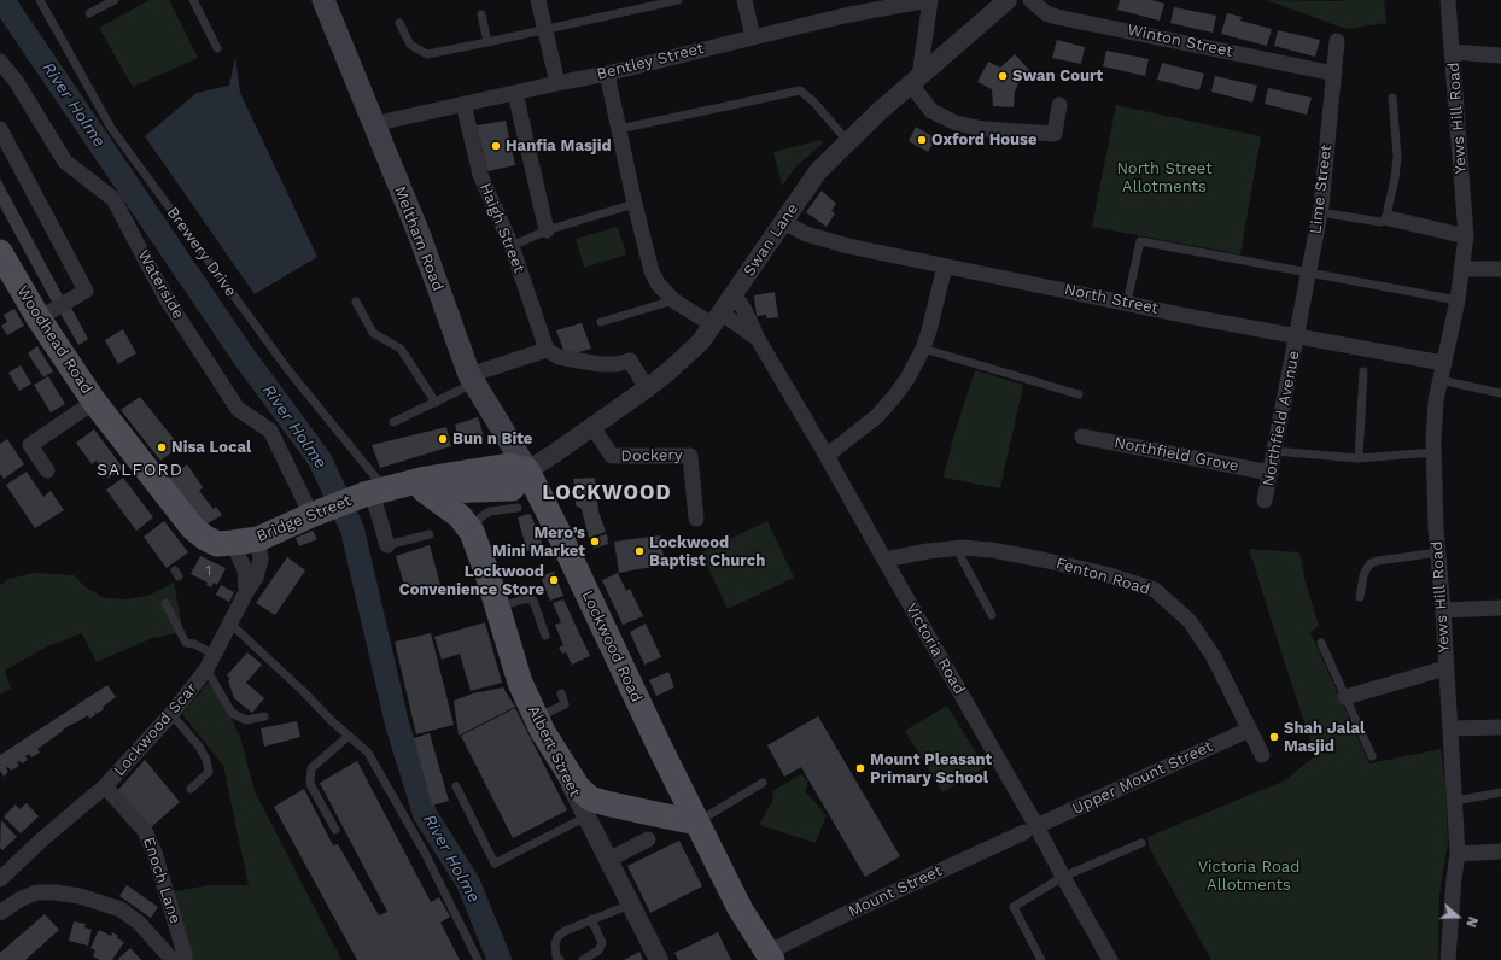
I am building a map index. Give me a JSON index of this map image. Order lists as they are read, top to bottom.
{
  "streets": {
    "main road": [
      "Meltham Road",
      "Woodhead Road",
      "Bridge Street",
      "Lockwood Road",
      "Albert Street"
    ],
    "street": [
      "Winton Street",
      "Bentley Street",
      "Yews Hill Road",
      "Lime Street",
      "Haigh Street",
      "Swan Lane",
      "Waterside",
      "North Street",
      "Northfield Avenue",
      "Northfield Grove",
      "Dockery",
      "Fenton Road",
      "Victoria Road",
      "Lockwood Scar",
      "Upper Mount Street",
      "Enoch Lane",
      "Mount Street"
    ],
    "lane": ["Brewery Drive"]
  },
  "crossings": [
    ["Winton Street", "Lime Street"],
    ["Bentley Street", "Haigh Street"],
    ["Bentley Street", "Meltham Road"],
    ["Bentley Street", "Victoria Road"],
    ["Yews Hill Road", "North Street"],
    ["Lime Street", "North Street"],
    ["Lime Street", "Northfield Avenue"],
    ["Meltham Road", "Swan Lane"],
    ["Meltham Road", "Bridge Street"],
    ["Meltham Road", "Lockwood Road"],
    ["Swan Lane", "North Street"],
    ["Swan Lane", "Dockery"],
    ["Swan Lane", "Bridge Street"],
    ["Swan Lane", "Lockwood Road"],
    ["Swan Lane", "Victoria Road"],
    ["Brewery Drive", "Bridge Street"],
    ["Brewery Drive", "Albert Street"],
    ["Waterside", "Bridge Street"],
    ["North Street", "Northfield Avenue"],
    ["Woodhead Road", "Bridge Street"],
    ["Northfield Avenue", "Northfield Grove"],
    ["Bridge Street", "Lockwood Road"],
    ["Bridge Street", "Lockwood Scar"],
    ["Bridge Street", "Albert Street"],
    ["Fenton Road", "Victoria Road"],
    ["Fenton Road", "Upper Mount Street"],
    ["Lockwood Road", "Mount Street"],
    ["Victoria Road", "Upper Mount Street"],
    ["Victoria Road", "Mount Street"],
    ["Lockwood Scar", "Enoch Lane"],
    ["Upper Mount Street", "Mount Street"]
  ],
  "districts": ["SALFORD", "LOCKWOOD"],
  "water": ["River Holme"],
  "parks": ["North Street Allotments", "Victoria Road Allotments"],
  "places": [
    "Swan Court",
    "Oxford House",
    "Hanfia Masjid",
    "Bun n Bite",
    "Nisa Local",
    "Mero’s Mini Market",
    "Lockwood Baptist Church",
    "Lockwood Convenience Store",
    "Shah Jalal Masjid",
    "Mount Pleasant Primary School"
  ],
  "house_numbers": ["1"],
  "north": "right"
}
